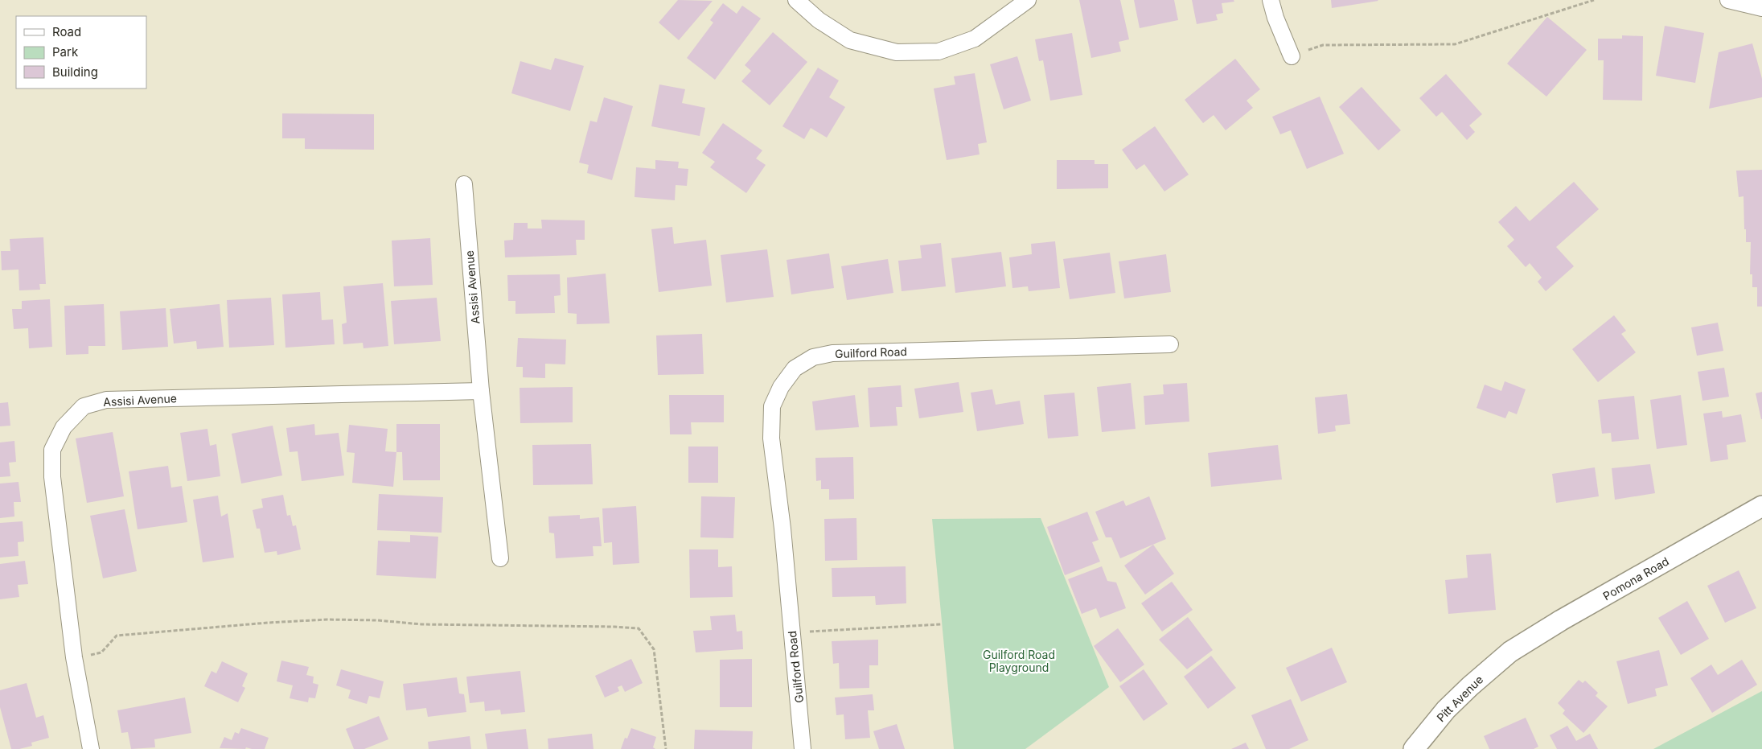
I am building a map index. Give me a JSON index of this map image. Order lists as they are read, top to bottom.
{
  "streets": {
    "street": [
      "Assisi Avenue",
      "Guilford Road",
      "Pomona Road",
      "Pitt Avenue"
    ]
  },
  "crossings": [
    ["Pomona Road", "Pitt Avenue"]
  ],
  "parks": ["Guilford Road Playground"],
  "legend": ["Road", "Park", "Building"]
}
